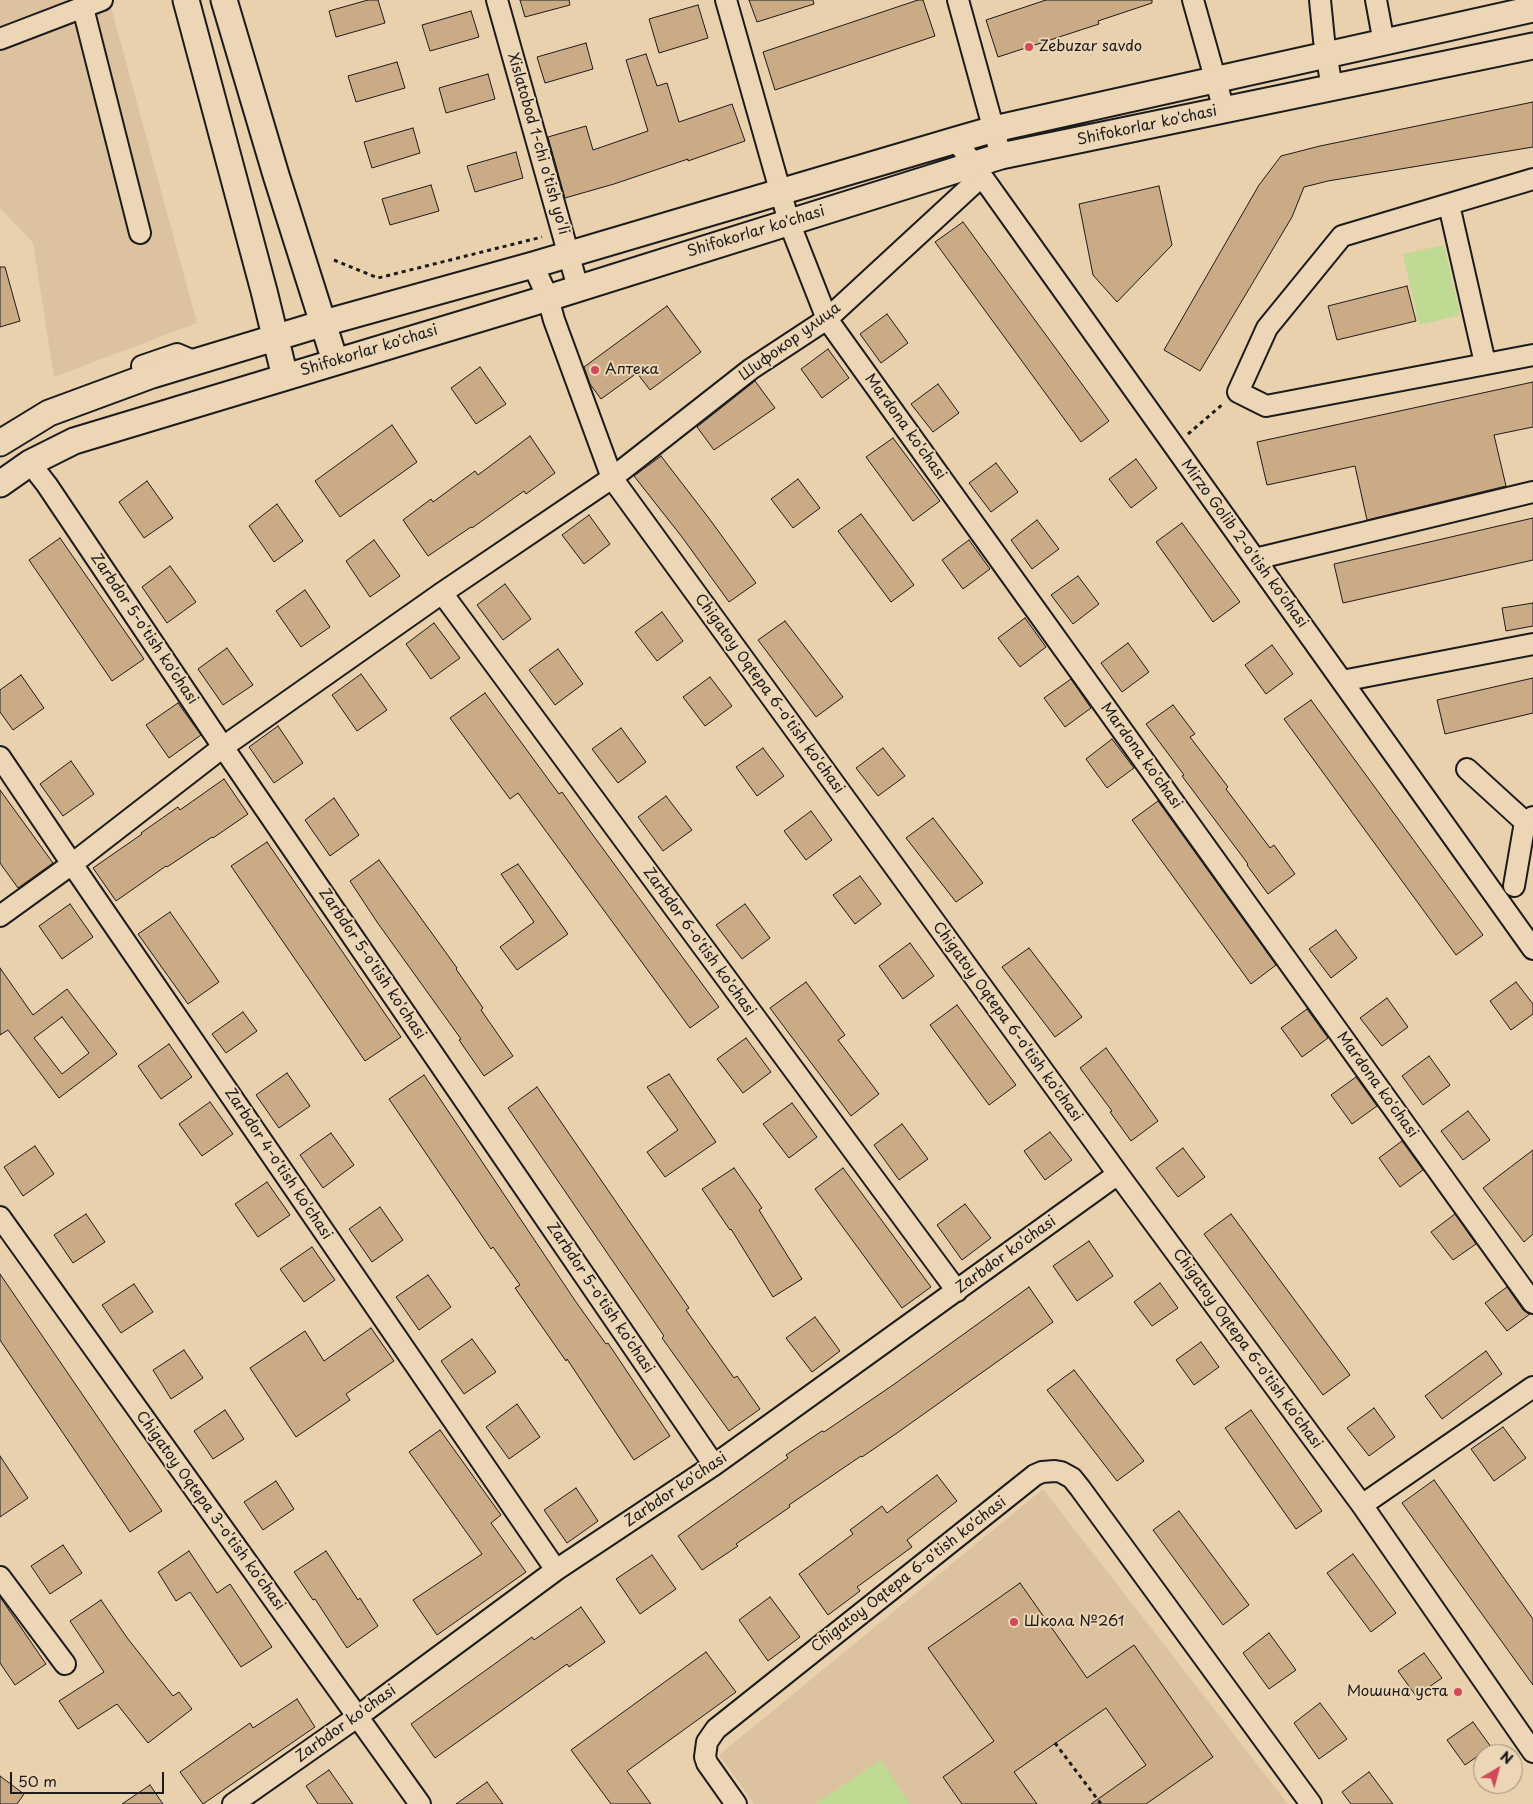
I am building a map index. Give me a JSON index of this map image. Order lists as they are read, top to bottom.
{
  "streets": {
    "main road": ["Shifokorlar ko'chasi"],
    "street": [
      "Xislatobod 1-chi o'tish yo'li",
      "Шифокор улица",
      "Mardona ko'chasi",
      "Mirzo Golib 2-o'tish ko'chasi",
      "Zarbdor 5-o'tish ko'chasi",
      "Chigatoy Oqtepa 6-o'tish ko'chasi",
      "Zarbdor 6-o'tish ko'chasi",
      "Zarbdor 4-o'tish ko'chasi",
      "Zarbdor ko'chasi",
      "Chigatoy Oqtepa 3-o'tish ko'chasi"
    ]
  },
  "crossings": [
    ["Shifokorlar ko'chasi", "Xislatobod 1-chi o'tish yo'li"],
    ["Shifokorlar ko'chasi", "Шифокор улица"],
    ["Shifokorlar ko'chasi", "Mardona ko'chasi"],
    ["Shifokorlar ko'chasi", "Mirzo Golib 2-o'tish ko'chasi"],
    ["Shifokorlar ko'chasi", "Zarbdor 5-o'tish ko'chasi"],
    ["Shifokorlar ko'chasi", "Chigatoy Oqtepa 6-o'tish ko'chasi"],
    ["Шифокор улица", "Mardona ko'chasi"],
    ["Шифокор улица", "Mirzo Golib 2-o'tish ko'chasi"],
    ["Шифокор улица", "Zarbdor 5-o'tish ko'chasi"],
    ["Шифокор улица", "Chigatoy Oqtepa 6-o'tish ko'chasi"],
    ["Шифокор улица", "Zarbdor 6-o'tish ko'chasi"],
    ["Шифокор улица", "Zarbdor 4-o'tish ko'chasi"],
    ["Zarbdor 5-o'tish ko'chasi", "Zarbdor ko'chasi"],
    ["Chigatoy Oqtepa 6-o'tish ko'chasi", "Zarbdor ko'chasi"],
    ["Zarbdor 6-o'tish ko'chasi", "Zarbdor ko'chasi"],
    ["Zarbdor 4-o'tish ko'chasi", "Zarbdor ko'chasi"],
    ["Zarbdor ko'chasi", "Chigatoy Oqtepa 3-o'tish ko'chasi"]
  ],
  "places": [
    "Zebuzar savdo",
    "Аптека",
    "Школа №261",
    "Мошина уста"
  ],
  "scale_bar": "50 m",
  "north": "top right"
}
